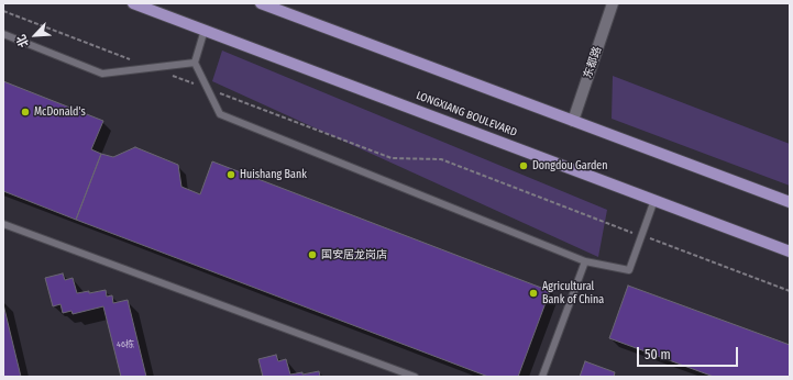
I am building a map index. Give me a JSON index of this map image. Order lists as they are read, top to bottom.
{
  "streets": {
    "main road": ["LONGXIANG BOULEVARD"],
    "street": ["东都路"]
  },
  "places": [
    "McDonald's",
    "Dongdou Garden",
    "Huishang Bank",
    "国安居龙岗店",
    "Agricultural Bank of China"
  ],
  "house_numbers": ["46栋"],
  "scale_bar": "50 m",
  "north": "bottom left"
}
